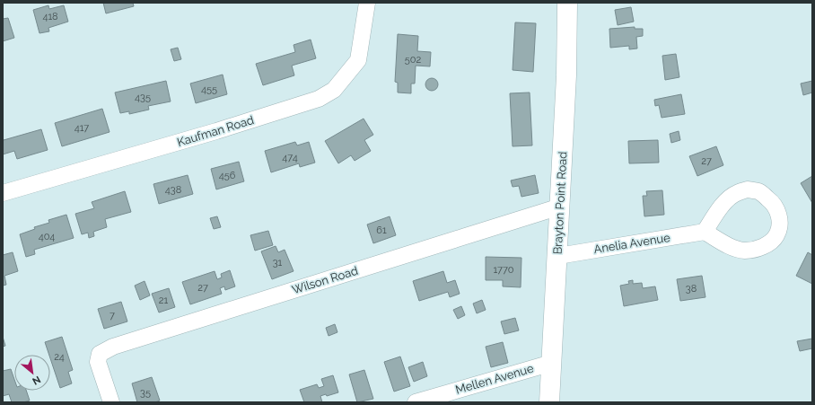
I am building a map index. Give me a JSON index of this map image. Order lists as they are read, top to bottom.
{
  "streets": {
    "street": [
      "Kaufman Road",
      "Brayton Point Road",
      "Anelia Avenue",
      "Wilson Road",
      "Mellen Avenue"
    ]
  },
  "crossings": [
    ["Brayton Point Road", "Anelia Avenue"],
    ["Brayton Point Road", "Wilson Road"],
    ["Brayton Point Road", "Mellen Avenue"]
  ],
  "house_numbers": [
    "418",
    "502",
    "455",
    "435",
    "417",
    "474",
    "27",
    "456",
    "438",
    "61",
    "404",
    "31",
    "1770",
    "27",
    "38",
    "21",
    "7",
    "24",
    "35"
  ],
  "north": "bottom right"
}
